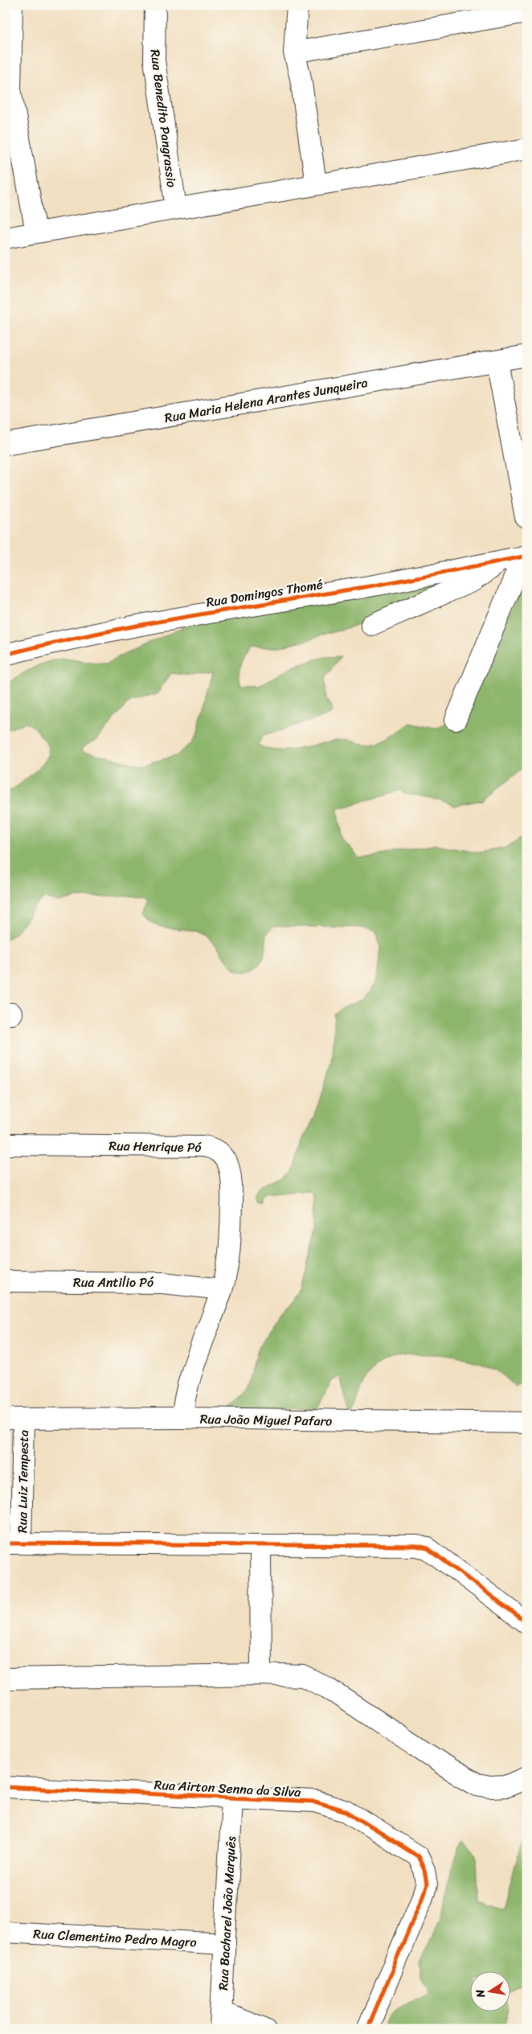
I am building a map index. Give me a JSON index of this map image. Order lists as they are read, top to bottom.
{
  "streets": {
    "street": [
      "Rua Benedito Pangrassio",
      "Rua Maria Helena Arantes Junqueira",
      "Rua Domingos Thomé",
      "Rua Henrique Pó",
      "Rua Antilio Pó",
      "Rua João Miguel Pafaro",
      "Rua Luiz Tempesta",
      "Rua Airton Senna da Silva",
      "Rua Bacharel João Marquês",
      "Rua Clementino Pedro Magro"
    ]
  },
  "crossings": [
    ["Rua Henrique Pó", "Rua Antilio Pó"],
    ["Rua Henrique Pó", "Rua João Miguel Pafaro"],
    ["Rua João Miguel Pafaro", "Rua Luiz Tempesta"],
    ["Rua Airton Senna da Silva", "Rua Bacharel João Marquês"],
    ["Rua Bacharel João Marquês", "Rua Clementino Pedro Magro"]
  ],
  "north": "left"
}
